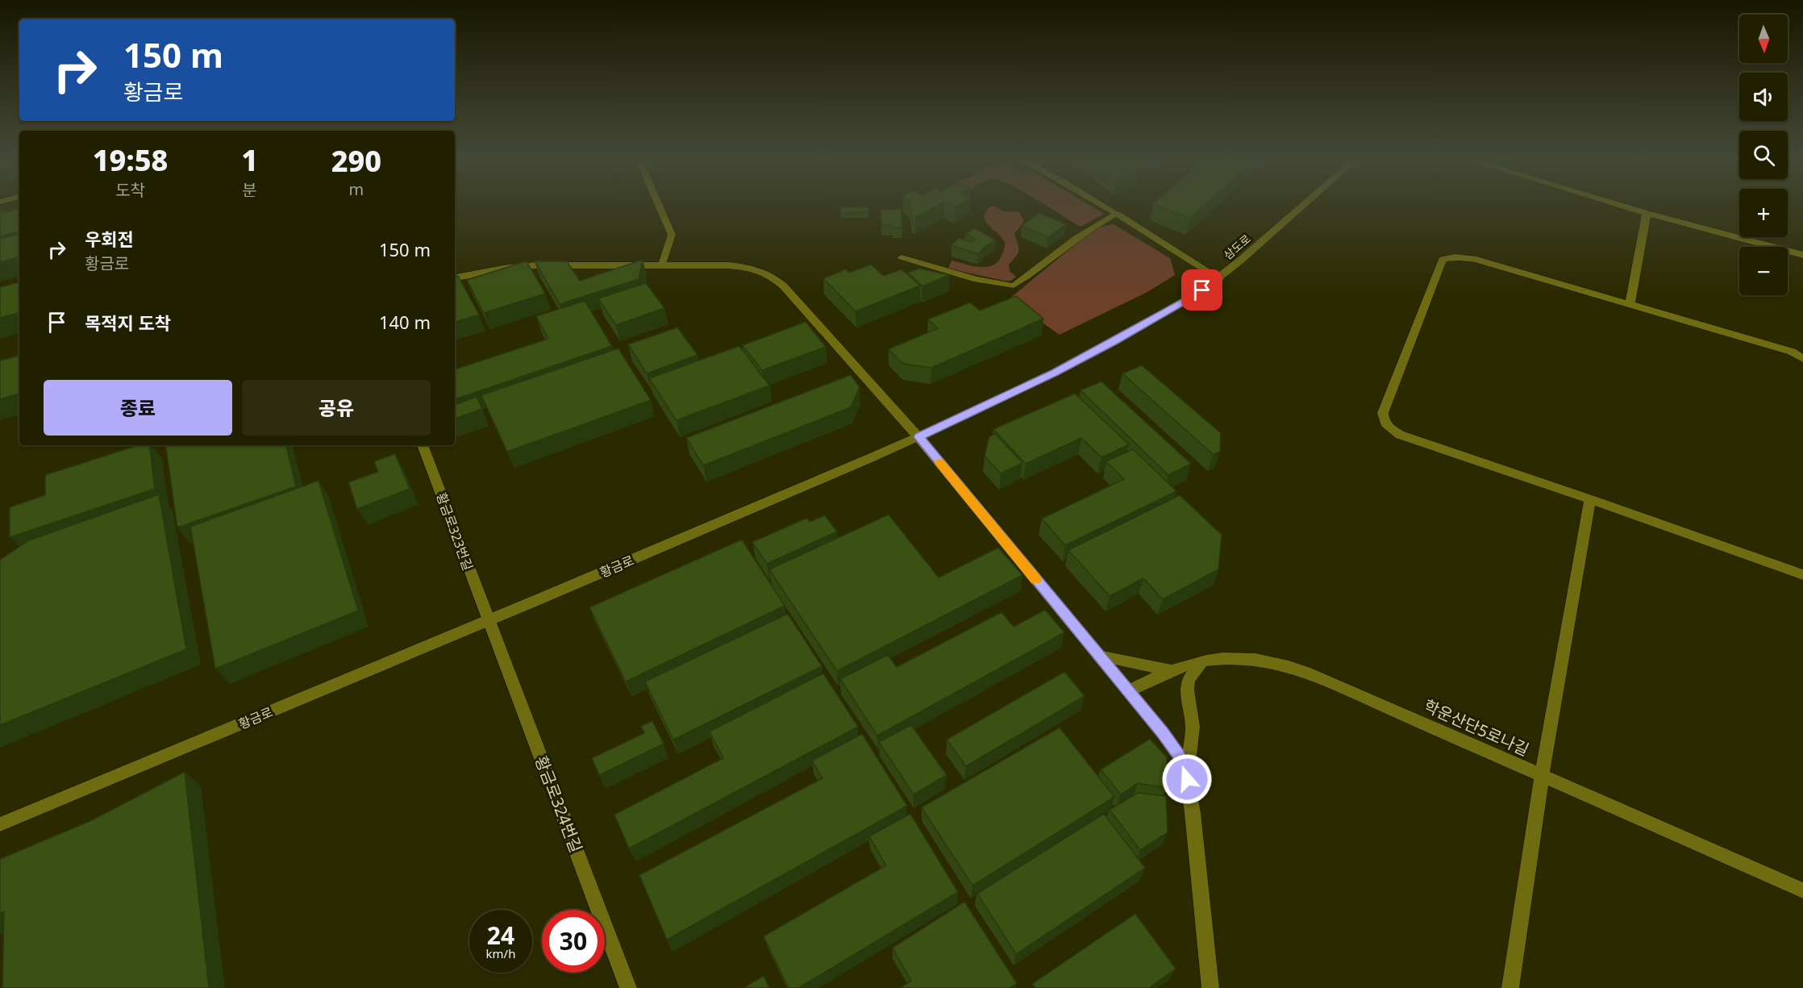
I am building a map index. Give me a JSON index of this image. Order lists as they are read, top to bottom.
{
  "streets": {
    "street": [
      "삼도로",
      "황금로323번길",
      "황금로",
      "학운산단5로나길",
      "황금로324번길"
    ]
  },
  "crossings": [
    ["삼도로", "황금로"],
    ["황금로323번길", "황금로"],
    ["황금로323번길", "황금로324번길"],
    ["황금로", "황금로324번길"]
  ],
  "north": "bottom",
  "page": {
    "map_buttons": ["+", "−"],
    "turn": ["150 m", "황금로"],
    "eta": [
      "19:58",
      "도착",
      "1",
      "분",
      "290",
      "m"
    ],
    "list": [
      {
        "name": "우회전",
        "note": "황금로",
        "value": "150 m"
      },
      {
        "name": "목적지 도착",
        "value": "140 m"
      }
    ],
    "buttons": ["종료", "공유"],
    "speed": "24 km/h",
    "limit": "30"
  }
}
